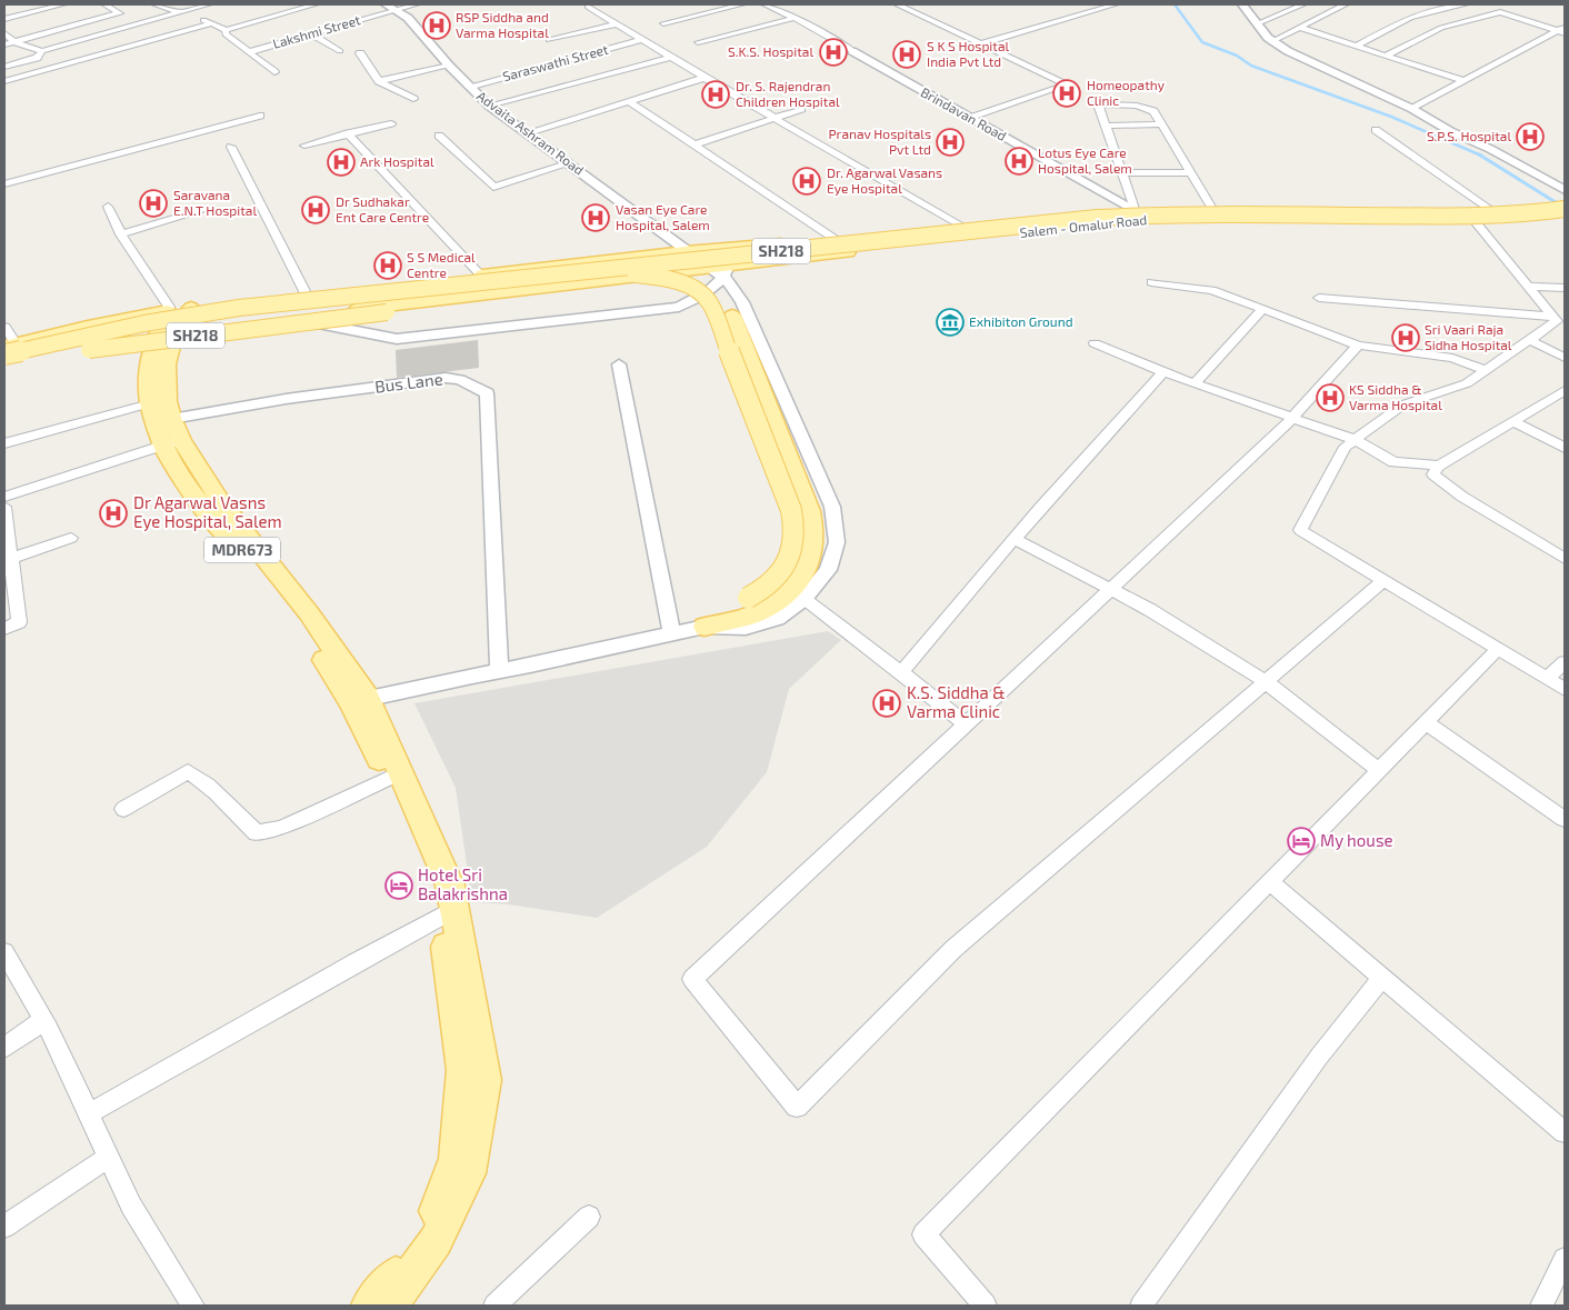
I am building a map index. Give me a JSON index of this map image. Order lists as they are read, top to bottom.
{
  "streets": {
    "main road": ["Salem - Omalur Road", "SH218"],
    "street": [
      "Lakshmi Street",
      "Saraswathi Street",
      "Brindavan Road",
      "Advaita Ashram Road",
      "Bus Lane"
    ]
  },
  "crossings": [
    ["Lakshmi Street", "Advaita Ashram Road"],
    ["Saraswathi Street", "Advaita Ashram Road"],
    ["Brindavan Road", "Salem - Omalur Road"],
    ["Advaita Ashram Road", "Salem - Omalur Road"],
    ["Advaita Ashram Road", "SH218"],
    ["Advaita Ashram Road", "Bus Lane"],
    ["Salem - Omalur Road", "SH218"]
  ],
  "places": {
    "hospital": [
      "RSP Siddha and Varma Hospital",
      "S.K.S. Hospital",
      "S K S Hospital India Pvt Ltd",
      "Homeopathy Clinic",
      "Dr. S. Rajendran Children Hospital",
      "S.P.S. Hospital",
      "Pranav Hospitals Pvt Ltd",
      "Lotus Eye Care Hospital, Salem",
      "Ark Hospital",
      "Dr. Agarwal Vasans Eye Hospital",
      "Saravana E.N.T Hospital",
      "Dr Sudhakar Ent Care Centre",
      "Vasan Eye Care Hospital, Salem",
      "S S Medical Centre",
      "Sri Vaari Raja Sidha Hospital",
      "KS Siddha & Varma Hospital",
      "Dr Agarwal Vasns Eye Hospital, Salem",
      "K.S. Siddha & Varma Clinic"
    ],
    "museum": ["Exhibiton Ground"],
    "hotel": ["My house", "Hotel Sri Balakrishna"]
  }
}
